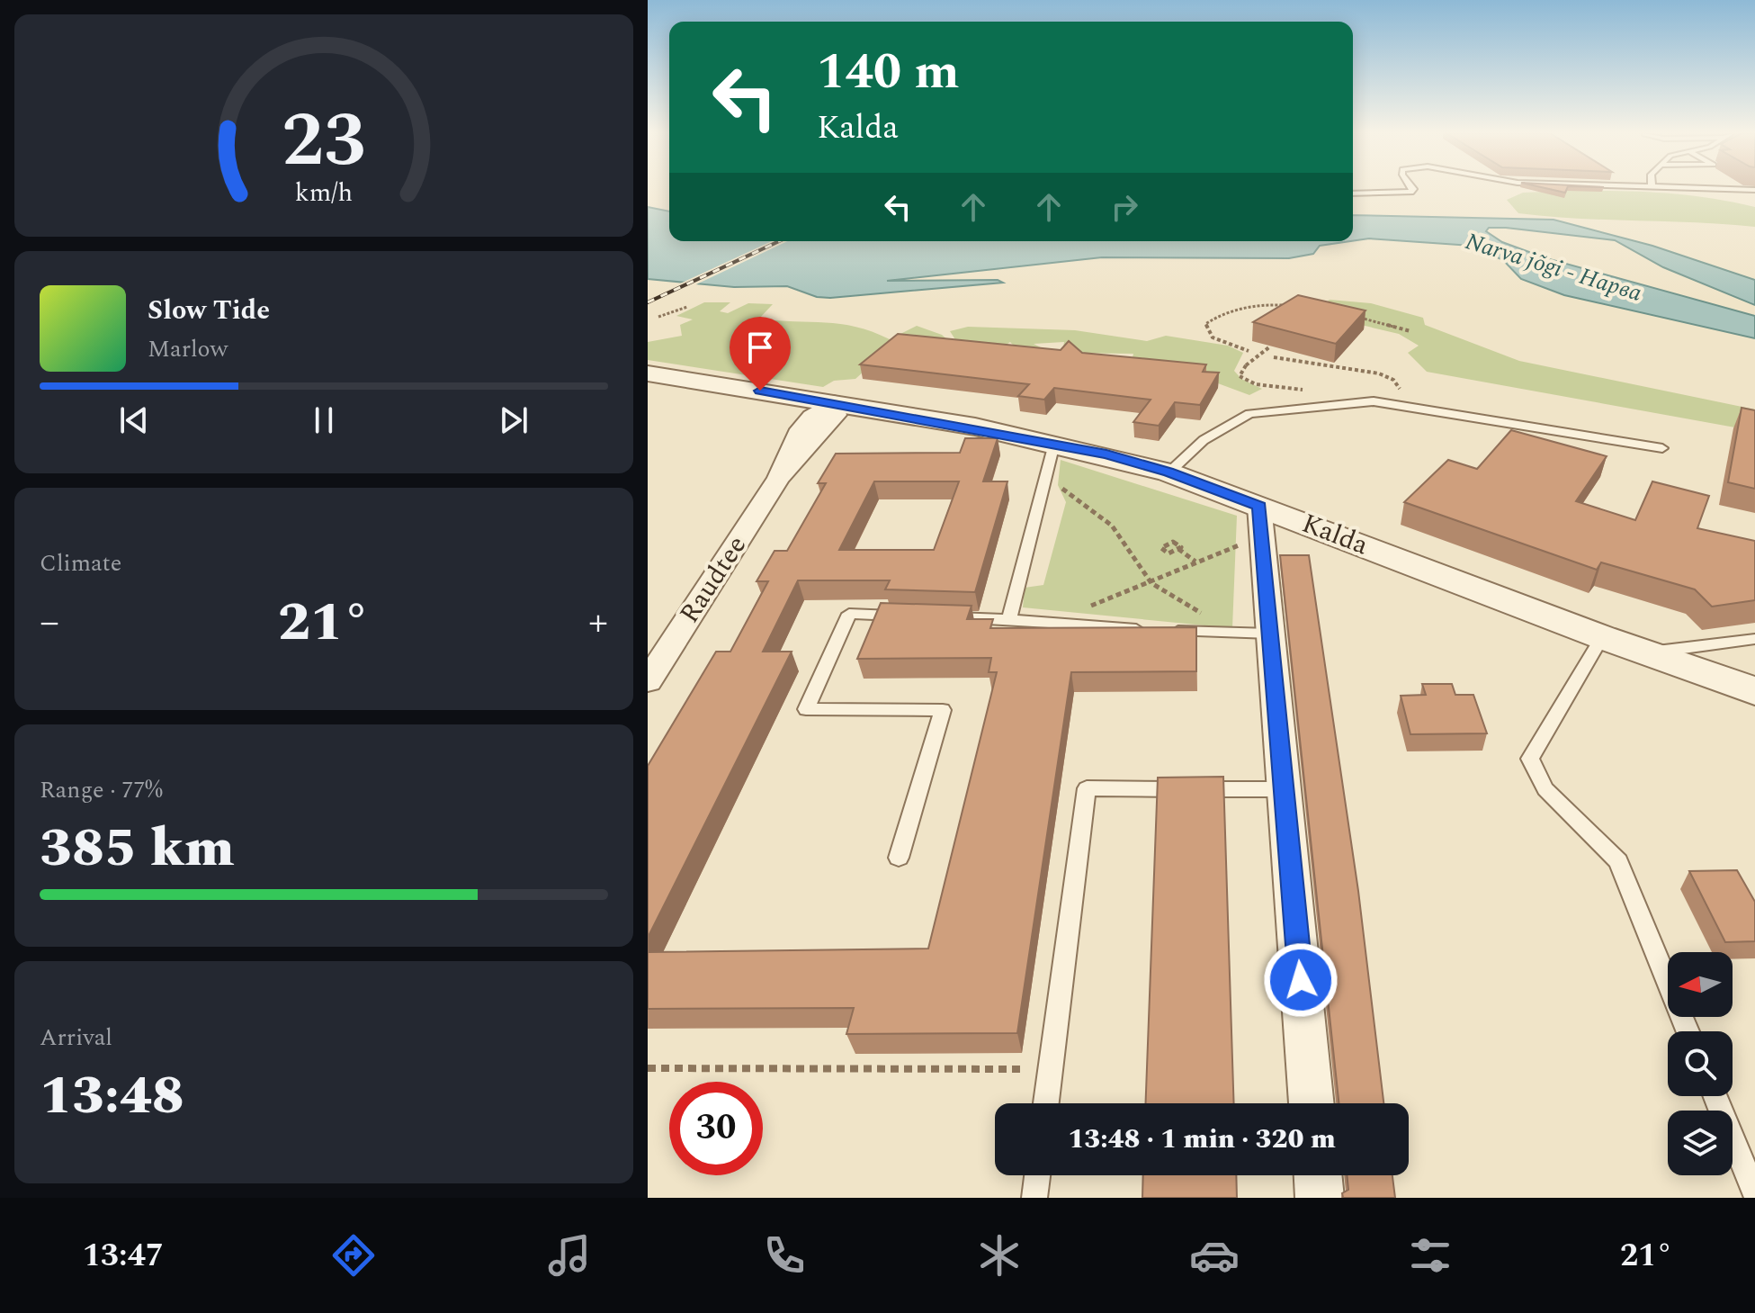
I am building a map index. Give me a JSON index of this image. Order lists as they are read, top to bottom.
{
  "streets": {
    "street": ["Kalda", "Raudtee"]
  },
  "crossings": [
    ["Kalda", "Raudtee"]
  ],
  "water": ["Narva jõgi - Нарва"],
  "north": "left",
  "page": {
    "turn": ["140 m", "Kalda"],
    "song": ["Slow Tide", "Marlow"],
    "tile": [
      "Climate",
      ["Range · 77%", "385 km"],
      ["Arrival", "13:48"]
    ],
    "heat": ["−", "21°", "+"],
    "limit": "30",
    "trip": "13:48 · 1 min · 320 m",
    "tabs": ["13:47", "21°"],
    "gauge": ["23", "km/h"]
  }
}
